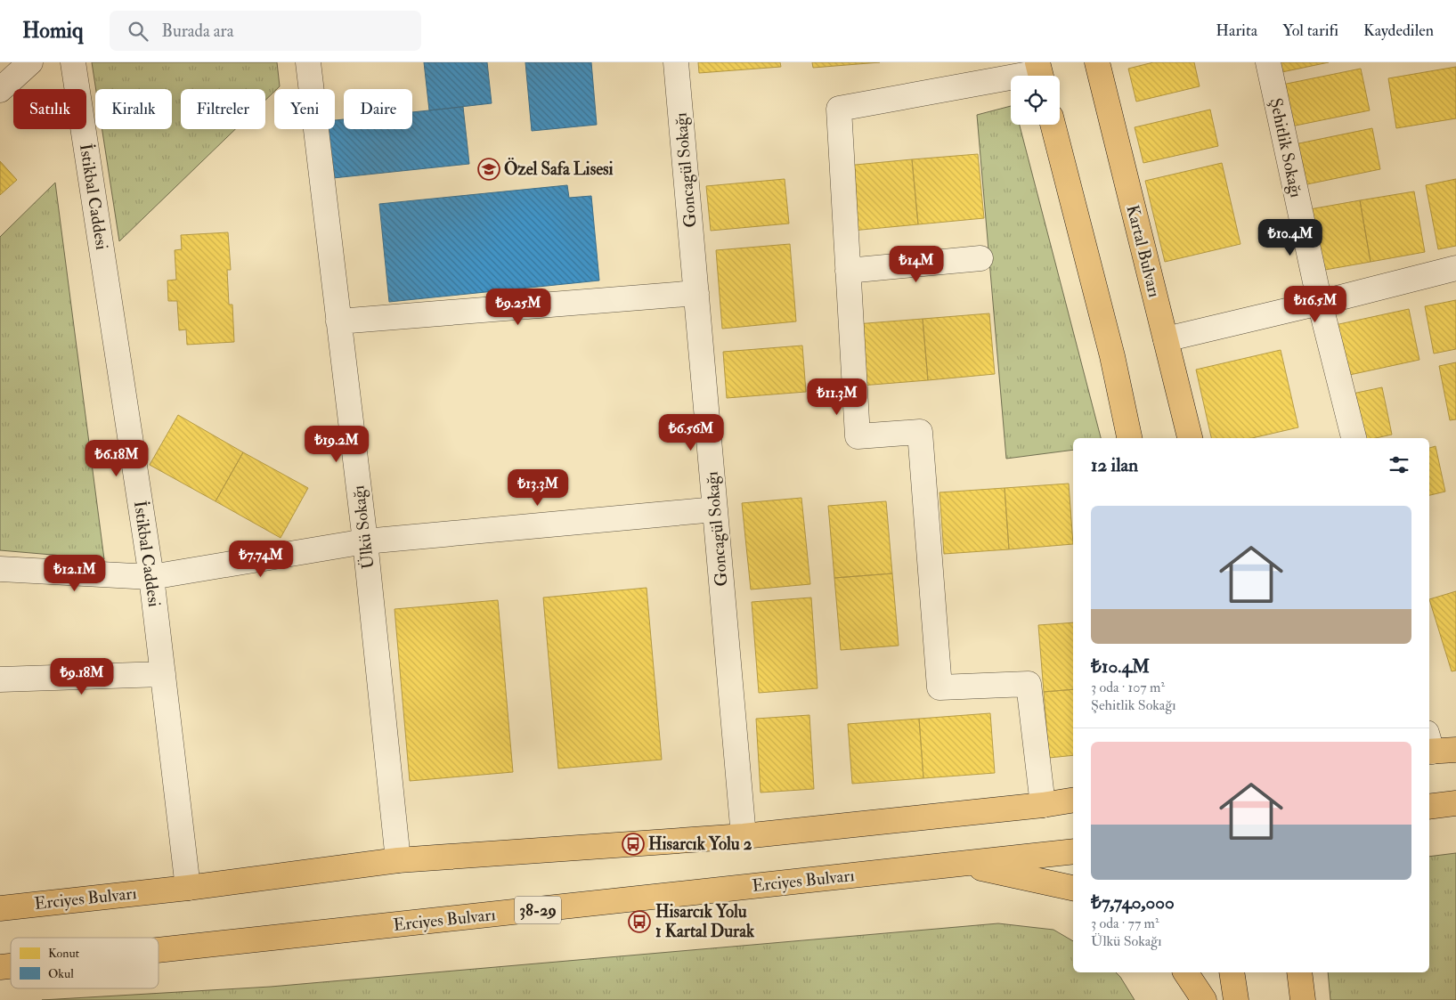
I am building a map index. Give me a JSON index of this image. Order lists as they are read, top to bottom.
{
  "streets": {
    "main road": ["Kartal Bulvarı", "Erciyes Bulvarı", "38-29"],
    "street": [
      "Şehitlik Sokağı",
      "Goncagül Sokağı",
      "İstikbal Caddesi",
      "Ülkü Sokağı"
    ]
  },
  "crossings": [
    ["Goncagül Sokağı", "Erciyes Bulvarı"],
    ["İstikbal Caddesi", "Erciyes Bulvarı"],
    ["Ülkü Sokağı", "Erciyes Bulvarı"]
  ],
  "places": {
    "school or university": ["Özel Safa Lisesi"],
    "bus stop": ["Hisarcık Yolu 2", "Hisarcık Yolu 1 Kartal Durak"]
  },
  "legend": ["Konut", "Okul"],
  "page": {
    "header": "Homiq",
    "search": "Burada ara",
    "nav": ["Harita", "Yol tarifi", "Kaydedilen"],
    "chip": [
      "Satılık",
      "Kiralık",
      "Filtreler",
      "Yeni",
      "Daire"
    ],
    "price": [
      "₺10.4M",
      "₺14M",
      "₺16.5M",
      "₺9.25M",
      "₺11.3M",
      "₺6.56M",
      "₺19.2M",
      "₺6.18M",
      "₺13.3M",
      "₺7.74M",
      "₺12.1M",
      "₺9.18M"
    ],
    "heading": "12 ilan",
    "list": [
      {
        "name": "₺10.4M",
        "note": "3 oda · 107 m² · Şehitlik Sokağı"
      },
      {
        "name": "₺7,740,000",
        "note": "3 oda · 77 m² · Ülkü Sokağı"
      }
    ]
  }
}
